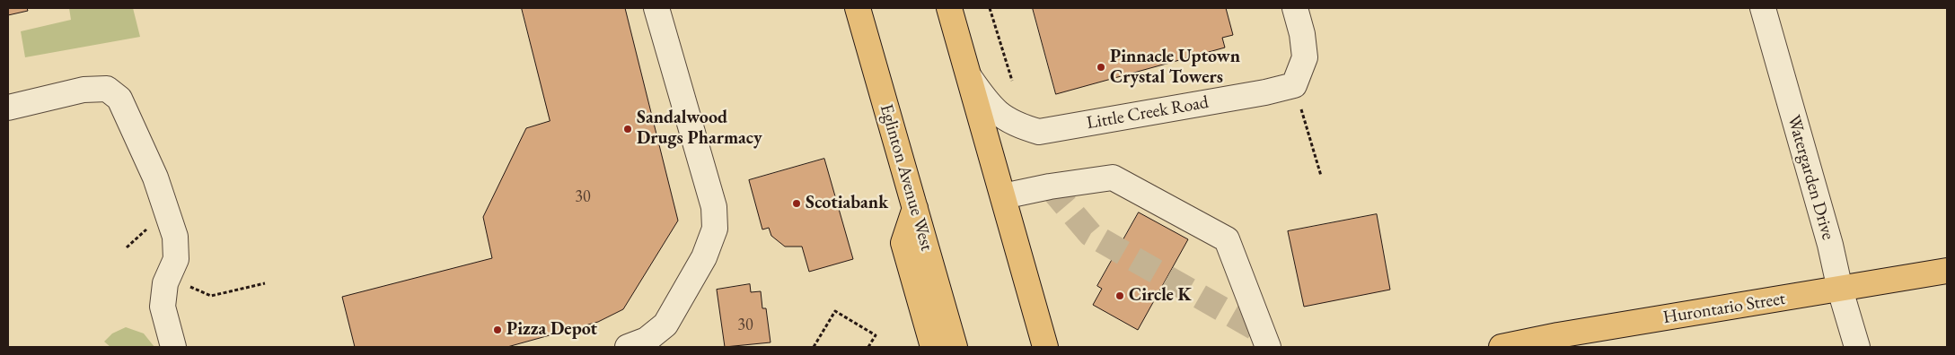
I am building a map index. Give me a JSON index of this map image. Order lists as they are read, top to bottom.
{
  "streets": {
    "main road": ["Eglinton Avenue West", "Hurontario Street"],
    "street": ["Little Creek Road", "Watergarden Drive"]
  },
  "crossings": [
    ["Watergarden Drive", "Hurontario Street"]
  ],
  "places": [
    "Pinnacle Uptown Crystal Towers",
    "Sandalwood Drugs Pharmacy",
    "Scotiabank",
    "Circle K",
    "Pizza Depot"
  ],
  "house_numbers": ["30", "30"]
}
